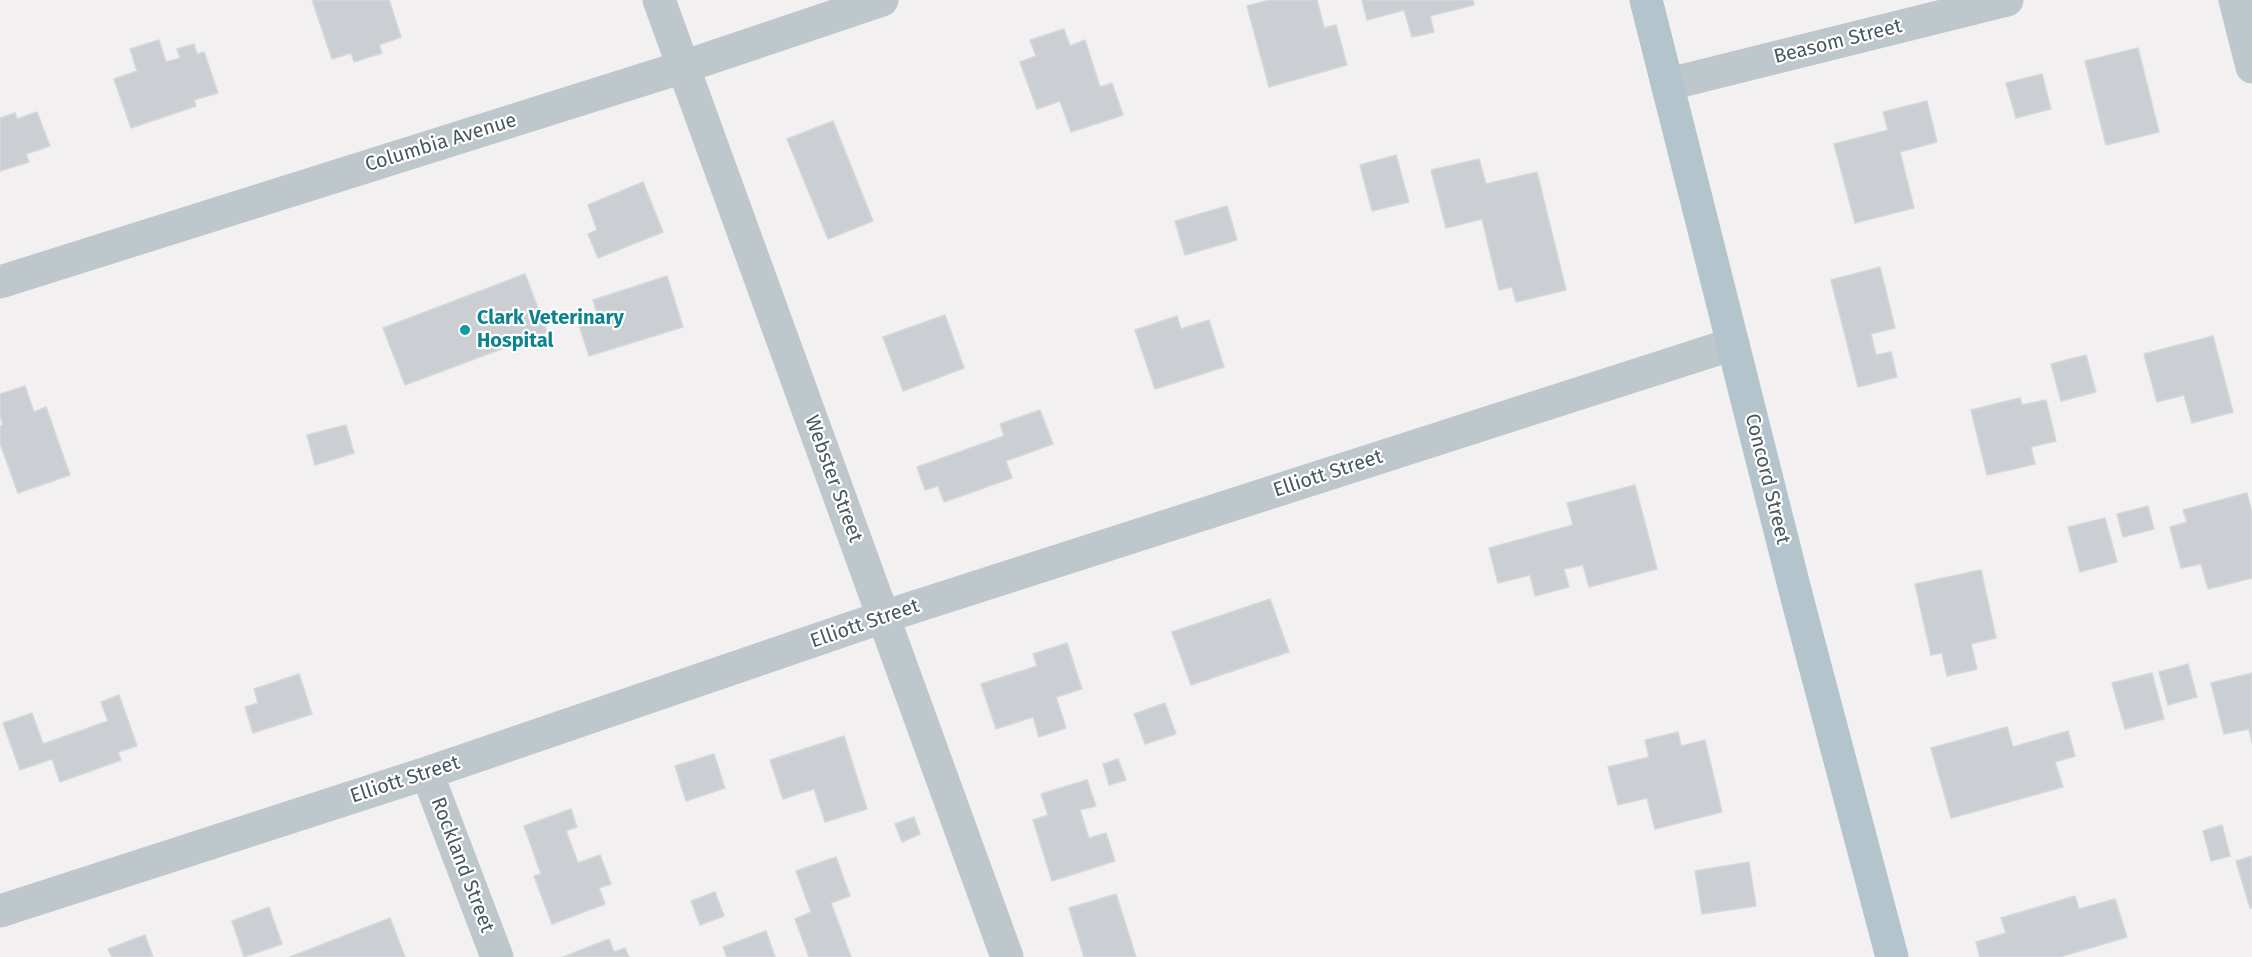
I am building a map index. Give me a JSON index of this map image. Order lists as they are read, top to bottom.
{
  "streets": {
    "main road": ["Concord Street"],
    "street": [
      "Beasom Street",
      "Columbia Avenue",
      "Elliott Street",
      "Webster Street",
      "Rockland Street"
    ]
  },
  "crossings": [
    ["Beasom Street", "Concord Street"],
    ["Columbia Avenue", "Webster Street"],
    ["Elliott Street", "Webster Street"],
    ["Elliott Street", "Concord Street"],
    ["Elliott Street", "Rockland Street"]
  ],
  "places": ["Clark Veterinary Hospital"]
}
